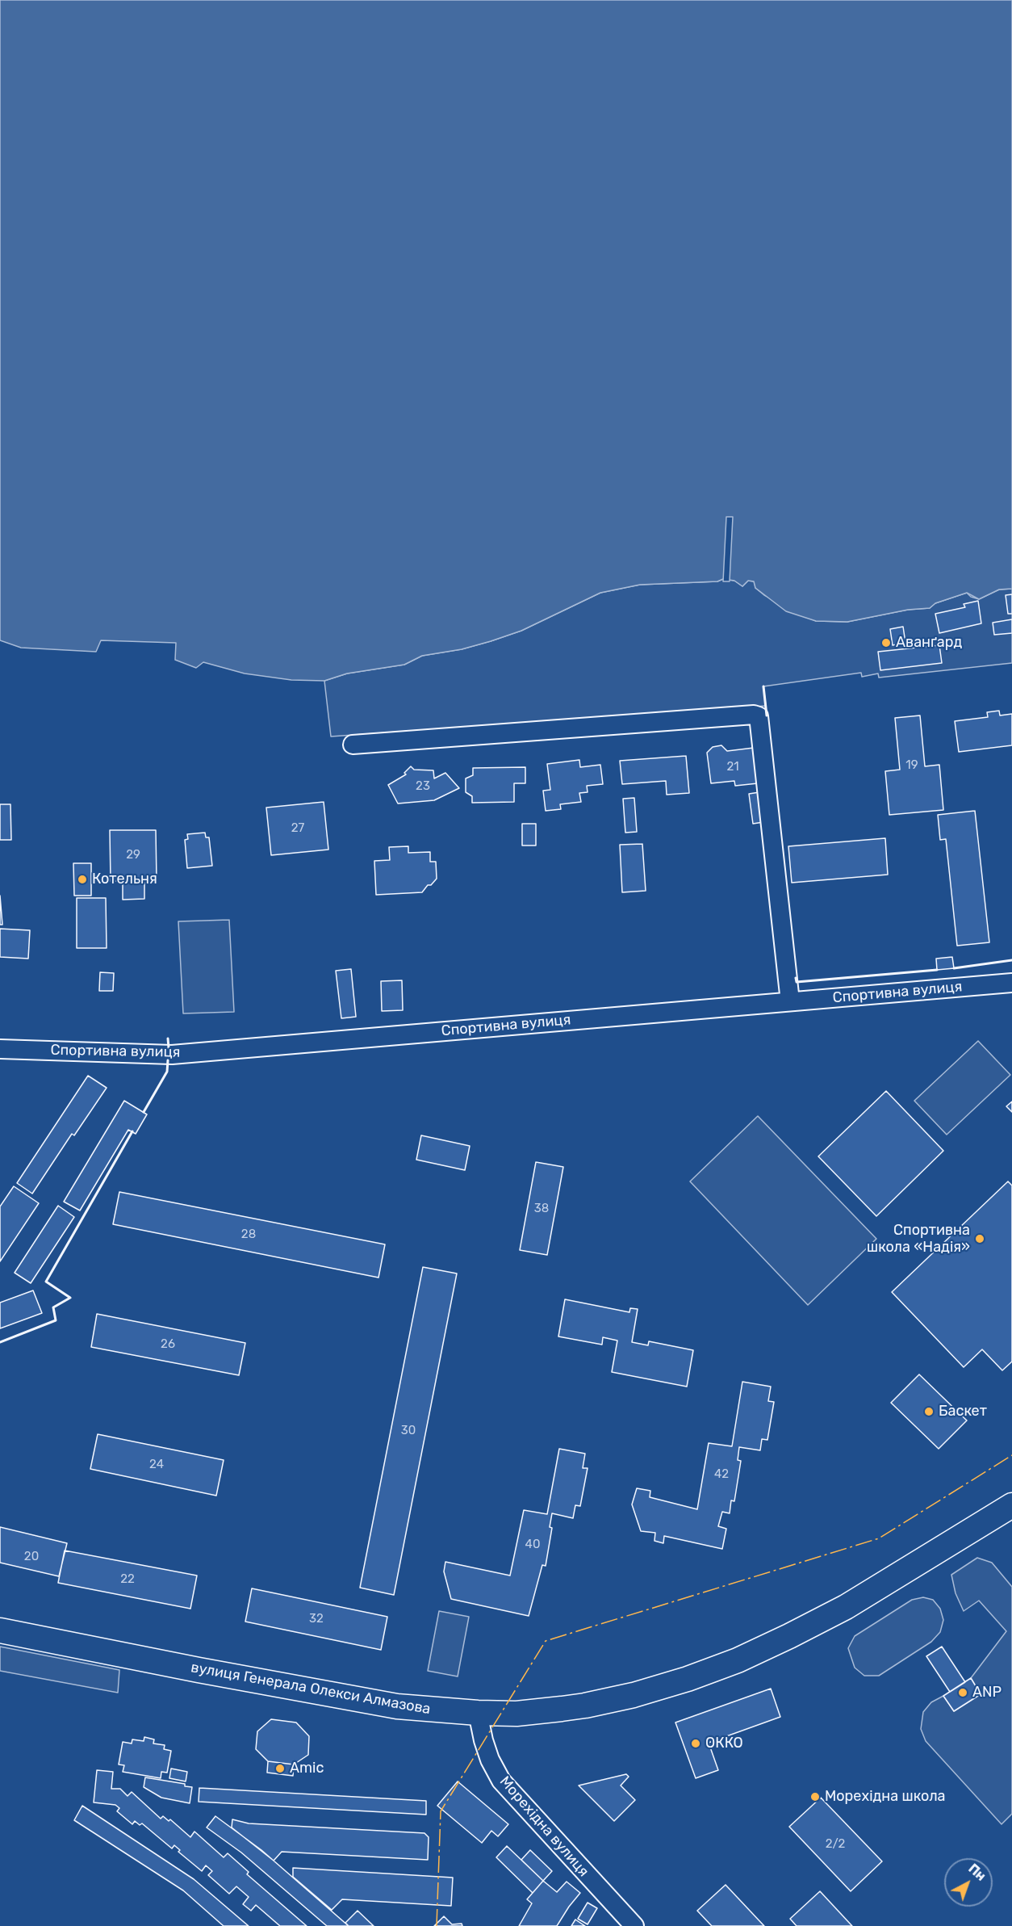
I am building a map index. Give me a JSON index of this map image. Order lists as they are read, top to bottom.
{
  "streets": {
    "main road": ["вулиця Генерала Олекси Алмазова"],
    "street": ["Спортивна вулиця", "Морехідна вулиця"]
  },
  "crossings": [
    ["вулиця Генерала Олекси Алмазова", "Морехідна вулиця"]
  ],
  "places": [
    "Аванґард",
    "Котельня",
    "Спортивна школа «Надія»",
    "Баскет",
    "ANP",
    "ОККО",
    "Amic",
    "Морехідна школа"
  ],
  "house_numbers": [
    "19",
    "21",
    "23",
    "27",
    "29",
    "38",
    "28",
    "26",
    "30",
    "24",
    "42",
    "40",
    "20",
    "22",
    "32",
    "2/2"
  ],
  "north": "top right"
}
